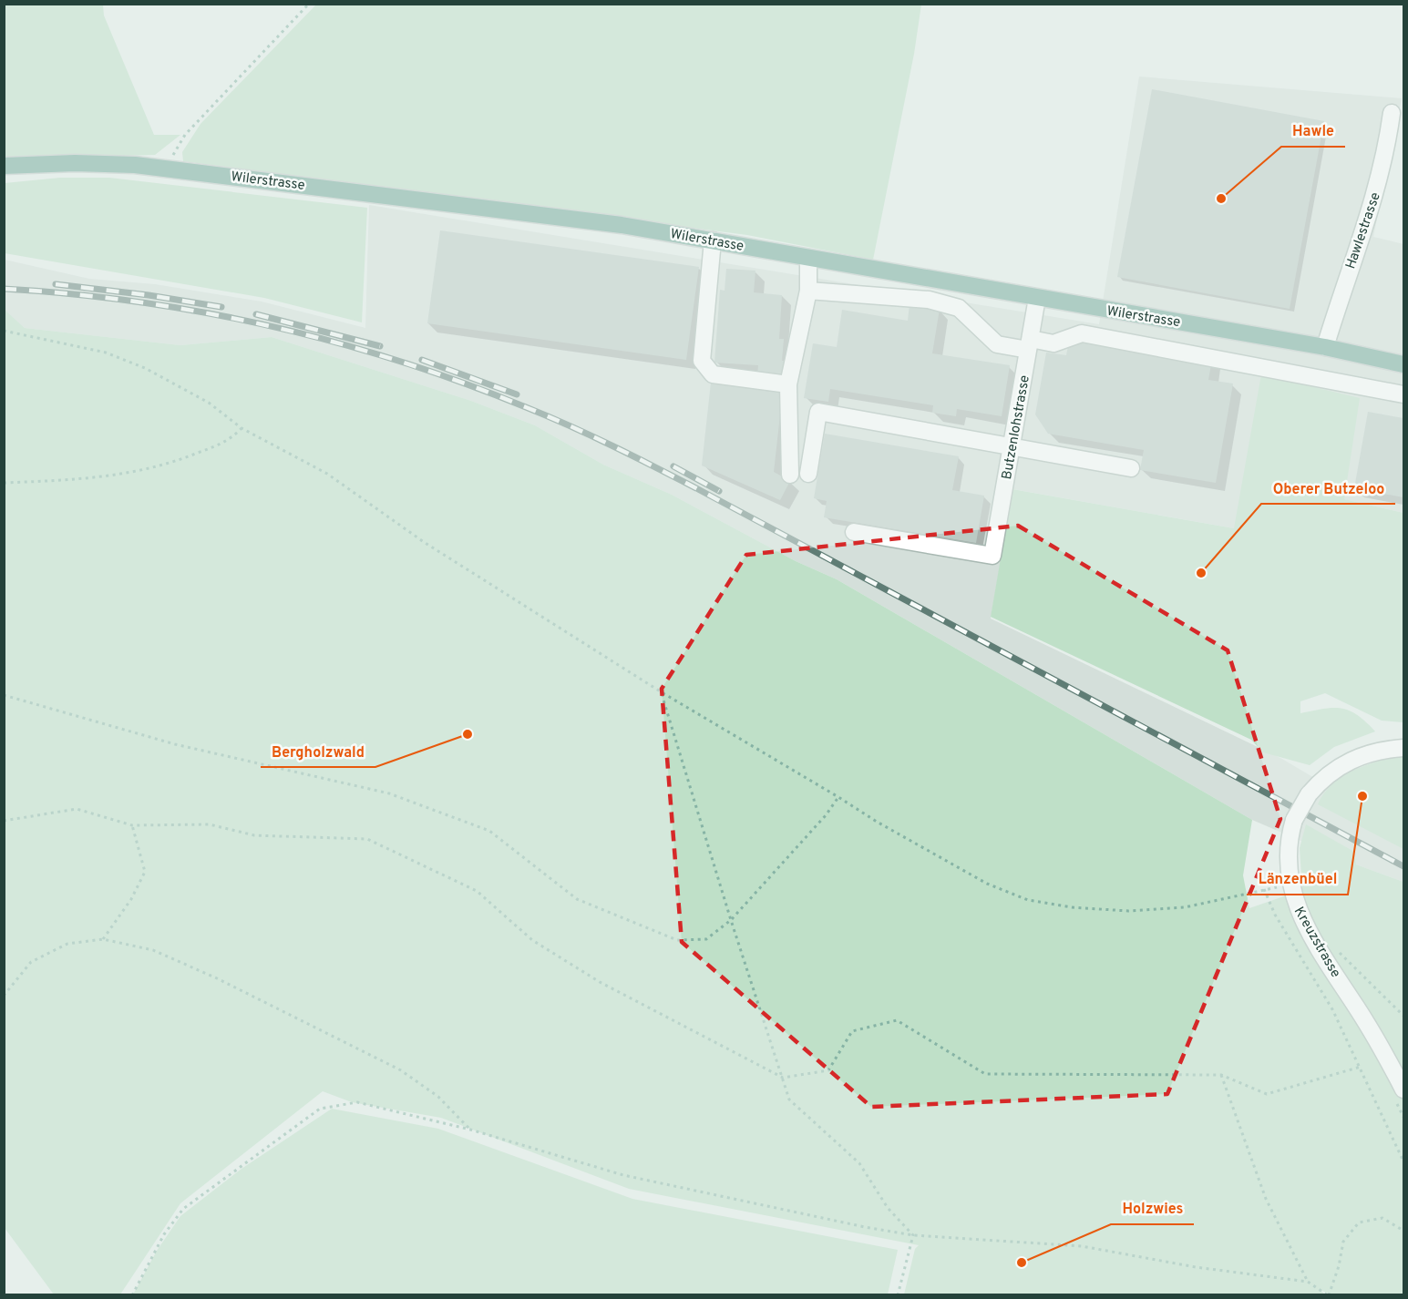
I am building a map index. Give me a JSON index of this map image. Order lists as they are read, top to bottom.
{
  "streets": {
    "main road": ["Wilerstrasse"],
    "street": ["Hawlestrasse", "Butzenlohstrasse", "Kreuzstrasse"]
  },
  "crossings": [
    ["Wilerstrasse", "Hawlestrasse"],
    ["Wilerstrasse", "Butzenlohstrasse"]
  ],
  "places": [
    "Hawle",
    "Oberer Butzeloo",
    "Bergholzwald",
    "Länzenbüel",
    "Holzwies"
  ]
}
